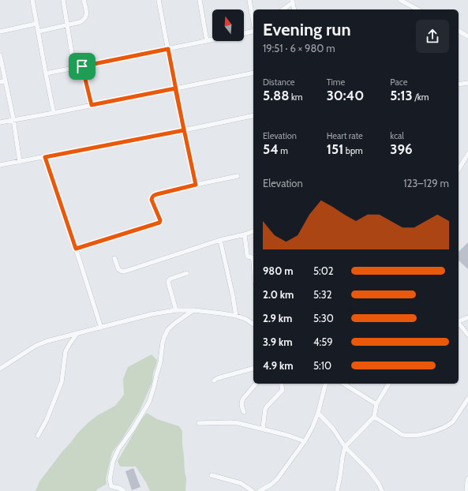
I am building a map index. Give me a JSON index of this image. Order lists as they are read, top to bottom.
{
  "north": "top",
  "page": {
    "heading": ["Evening run", "19:51 · 6 × 980 m"],
    "stats": [
      ["Distance", "5.88 km"],
      ["Time", "30:40"],
      ["Pace", "5:13 /km"],
      ["Elevation", "54 m"],
      ["Heart rate", "151 bpm"],
      ["kcal", "396"]
    ],
    "chart": ["Elevation", "123–129 m"],
    "list": [
      {
        "name": "980 m",
        "note": "5:02"
      },
      {
        "name": "2.0 km",
        "note": "5:32"
      },
      {
        "name": "2.9 km",
        "note": "5:30"
      },
      {
        "name": "3.9 km",
        "note": "4:59"
      },
      {
        "name": "4.9 km",
        "note": "5:10"
      }
    ]
  }
}
